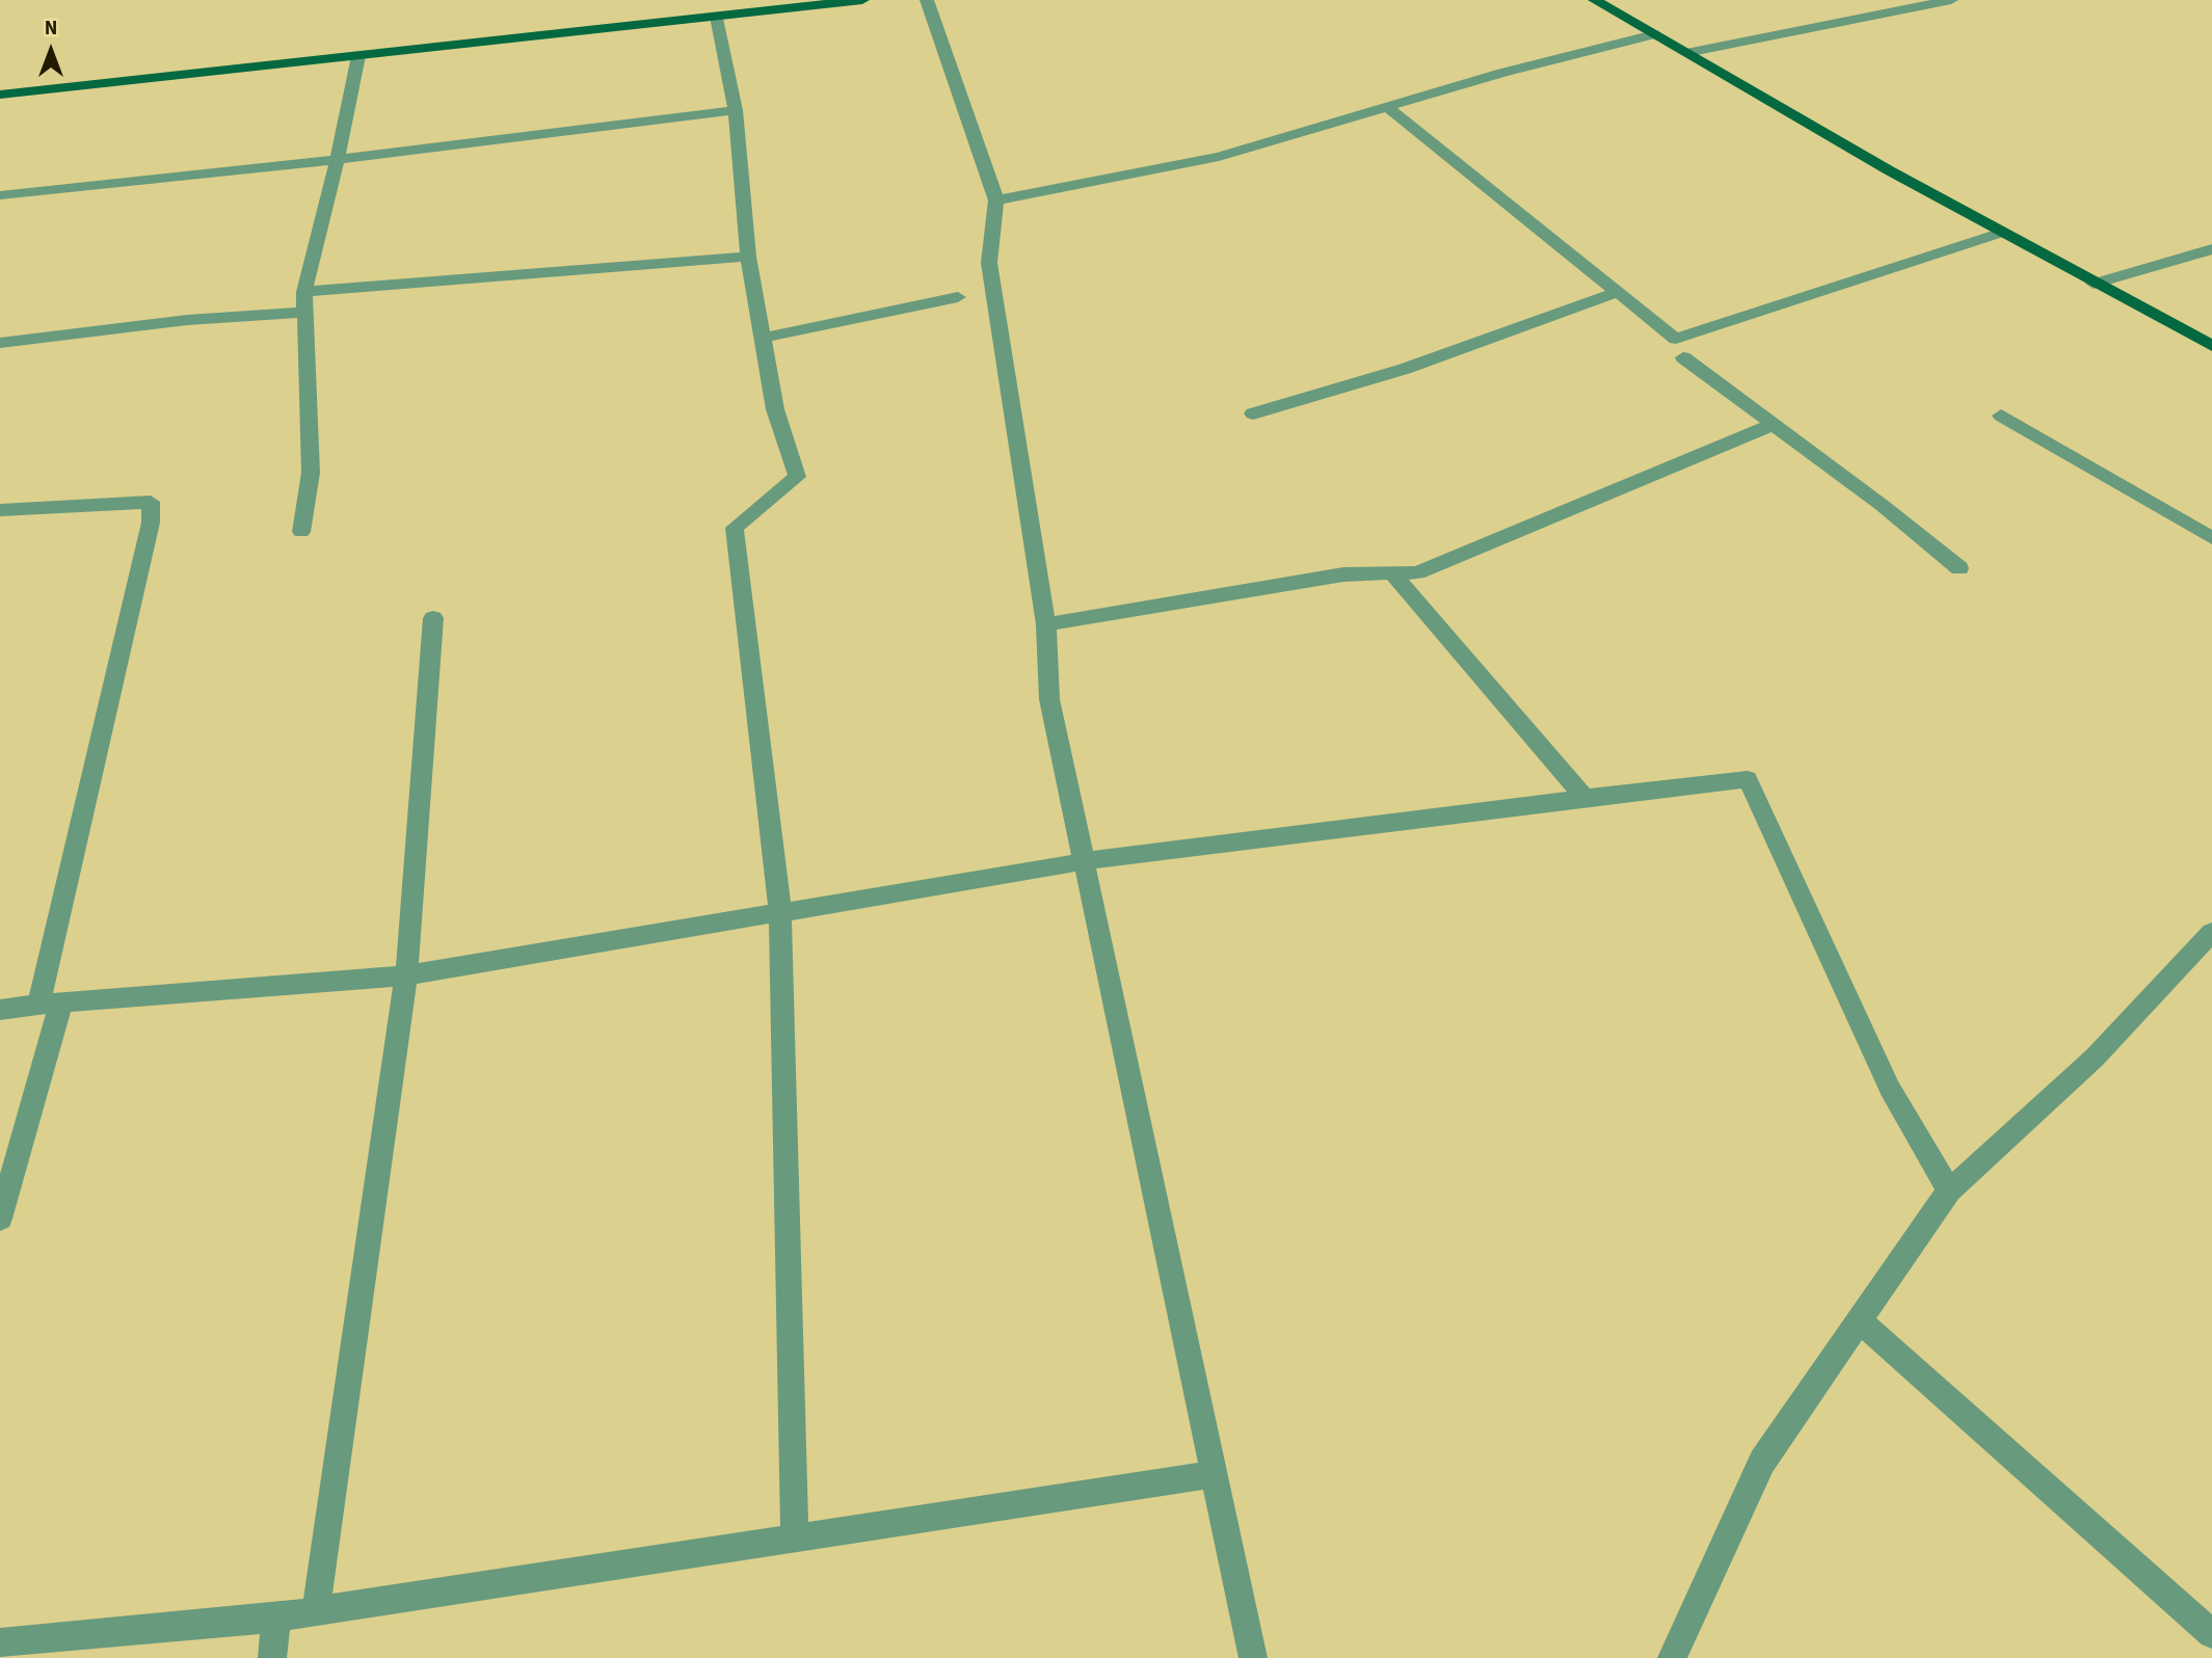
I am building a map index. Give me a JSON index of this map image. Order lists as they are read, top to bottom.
{
  "north": "top"
}
